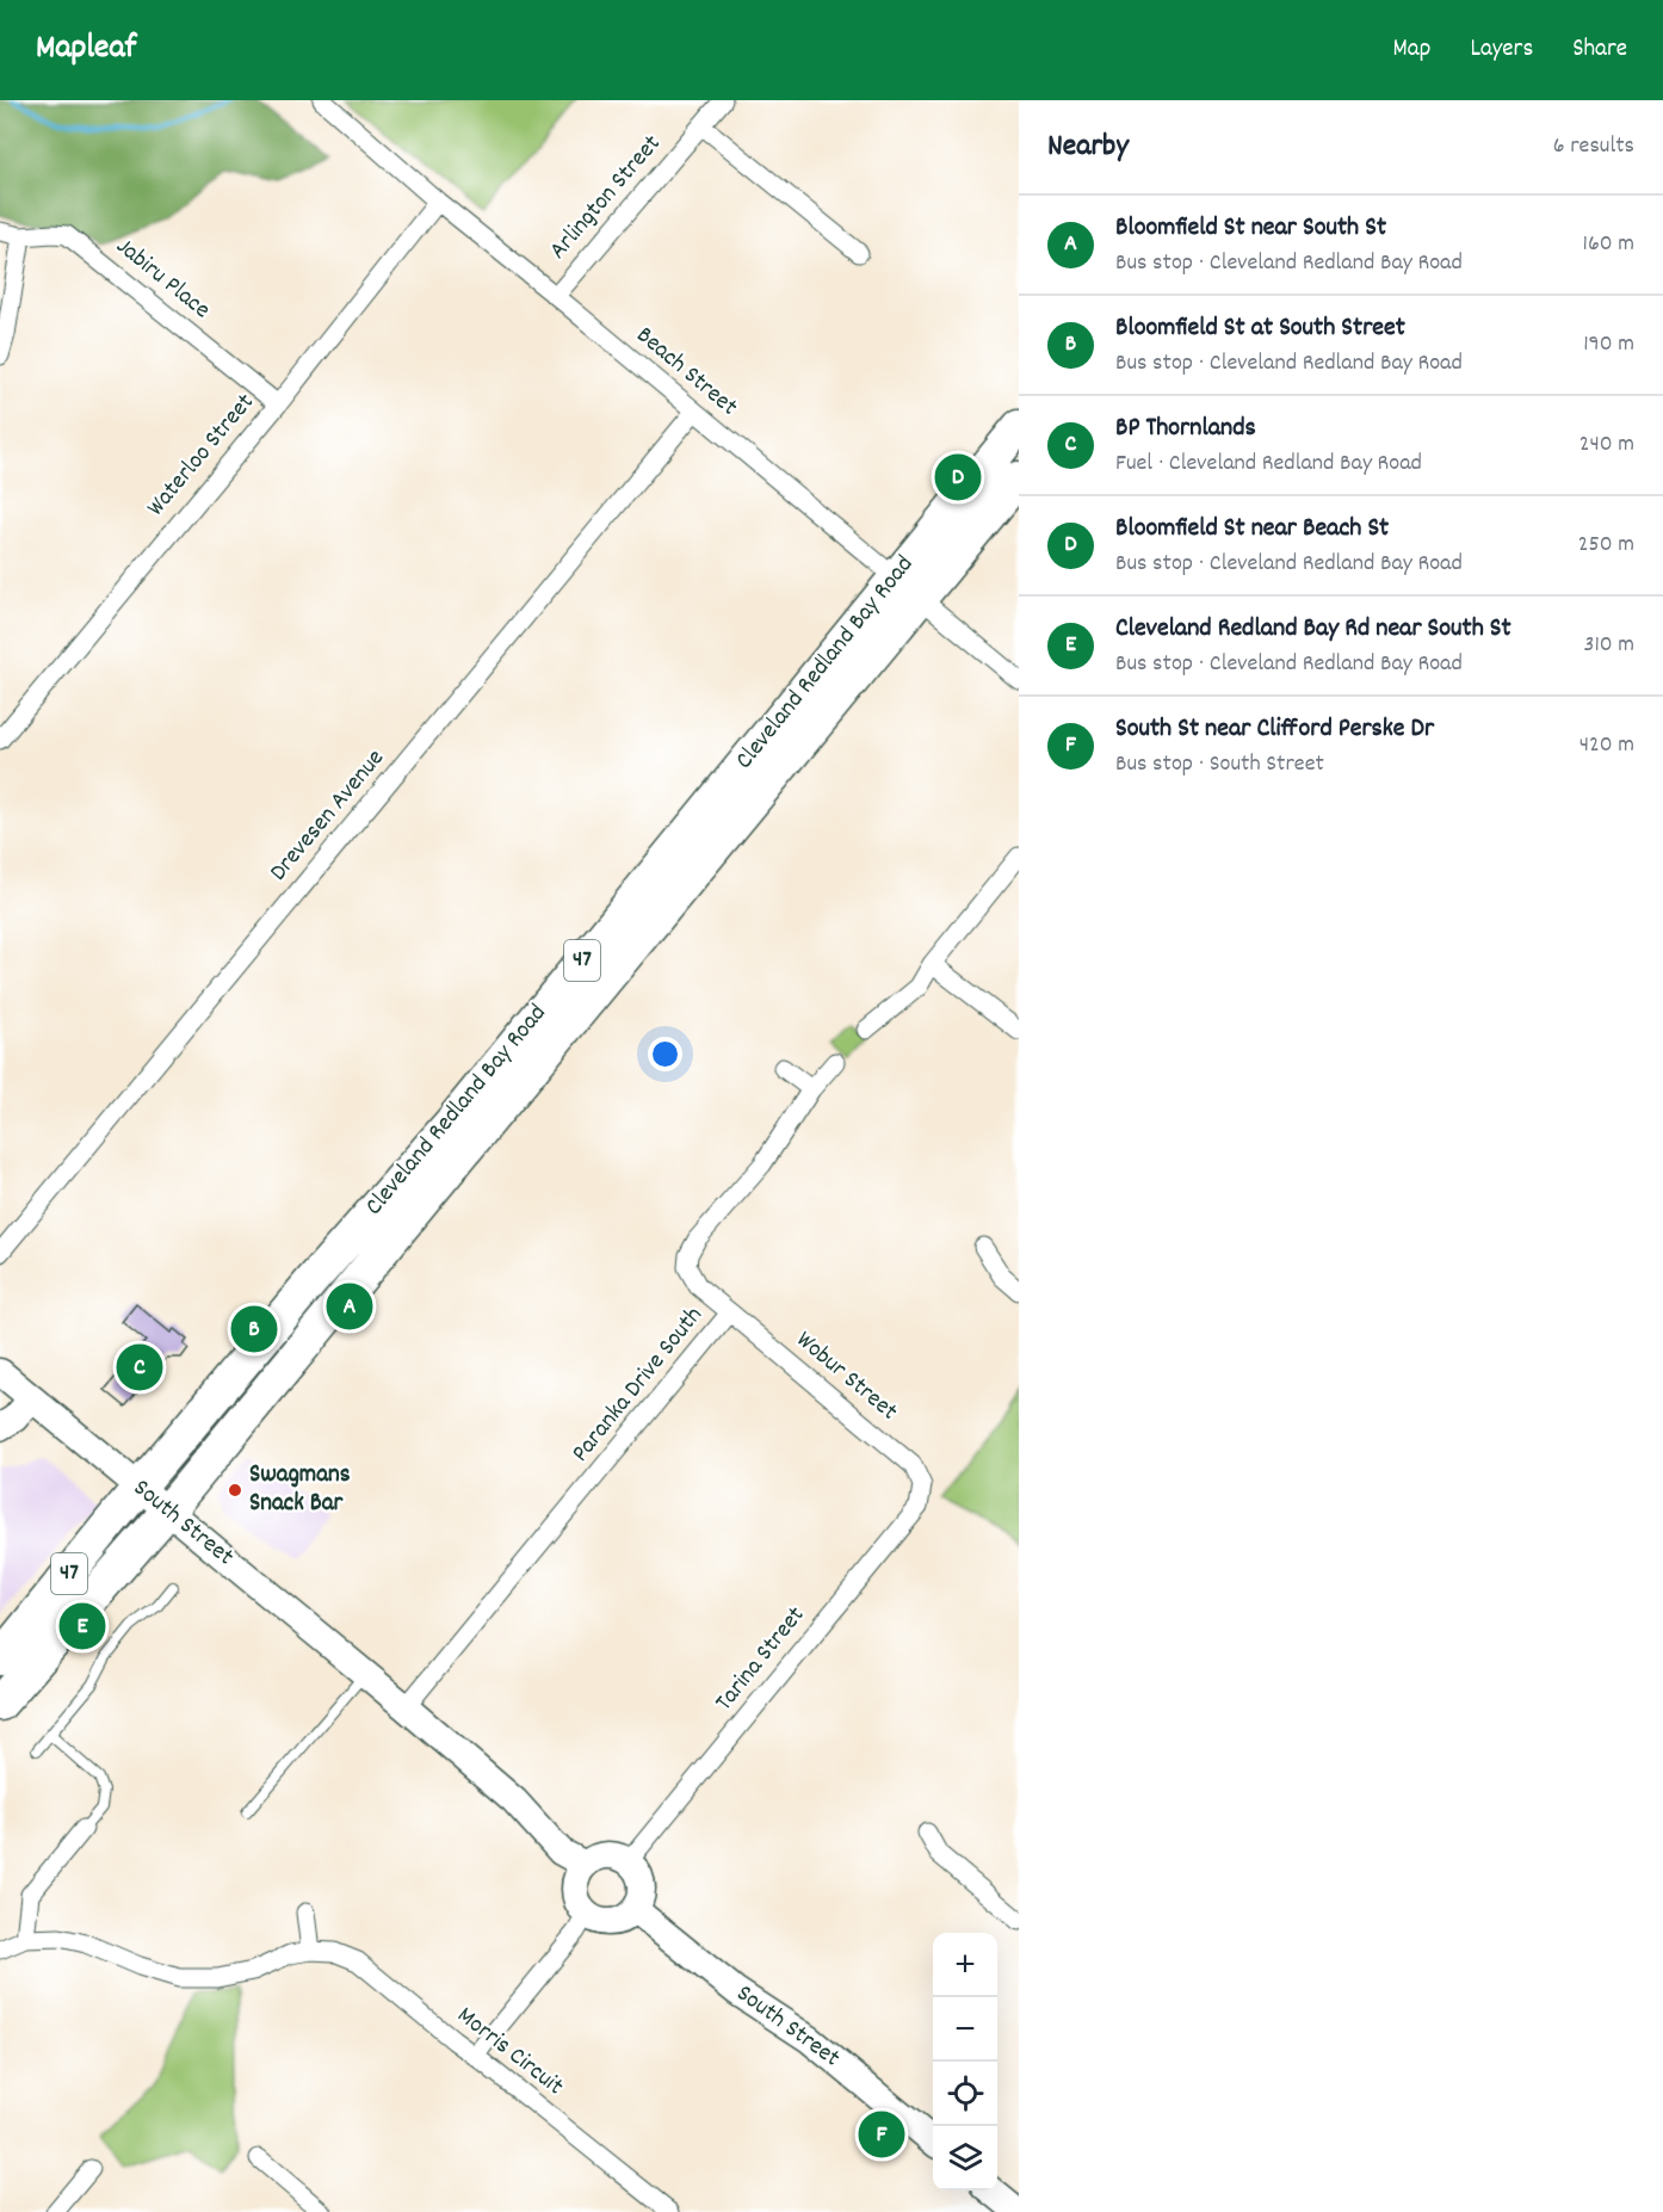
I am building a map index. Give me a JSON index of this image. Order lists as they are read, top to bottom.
{
  "streets": {
    "highway": ["Cleveland Redland Bay Road", "47"],
    "street": [
      "Arlington Street",
      "Jabiru Place",
      "Beach Street",
      "Waterloo Street",
      "Drevesen Avenue",
      "Wobur Street",
      "Paranka Drive South",
      "South Street",
      "Tarina Street",
      "Morris Circuit"
    ]
  },
  "crossings": [
    ["Arlington Street", "Beach Street"],
    ["Jabiru Place", "Waterloo Street"],
    ["Beach Street", "Waterloo Street"],
    ["Beach Street", "Cleveland Redland Bay Road"],
    ["Beach Street", "Drevesen Avenue"],
    ["Cleveland Redland Bay Road", "South Street"],
    ["Wobur Street", "Paranka Drive South"],
    ["Wobur Street", "Tarina Street"],
    ["Paranka Drive South", "South Street"],
    ["South Street", "Tarina Street"]
  ],
  "places": ["Swagmans Snack Bar"],
  "page": {
    "header": "Mapleaf",
    "nav": ["Map", "Layers", "Share"],
    "heading": ["Nearby", "6 results"],
    "list": [
      {
        "mark": "A",
        "name": "Bloomfield St near South St",
        "note": "Bus stop · Cleveland Redland Bay Road",
        "value": "160 m"
      },
      {
        "mark": "B",
        "name": "Bloomfield St at South Street",
        "note": "Bus stop · Cleveland Redland Bay Road",
        "value": "190 m"
      },
      {
        "mark": "C",
        "name": "BP Thornlands",
        "note": "Fuel · Cleveland Redland Bay Road",
        "value": "240 m"
      },
      {
        "mark": "D",
        "name": "Bloomfield St near Beach St",
        "note": "Bus stop · Cleveland Redland Bay Road",
        "value": "250 m"
      },
      {
        "mark": "E",
        "name": "Cleveland Redland Bay Rd near South St",
        "note": "Bus stop · Cleveland Redland Bay Road",
        "value": "310 m"
      },
      {
        "mark": "F",
        "name": "South St near Clifford Perske Dr",
        "note": "Bus stop · South Street",
        "value": "420 m"
      }
    ],
    "pins": [
      "D",
      "A",
      "B",
      "C",
      "E",
      "F"
    ],
    "map_buttons": ["+", "−"]
  }
}
